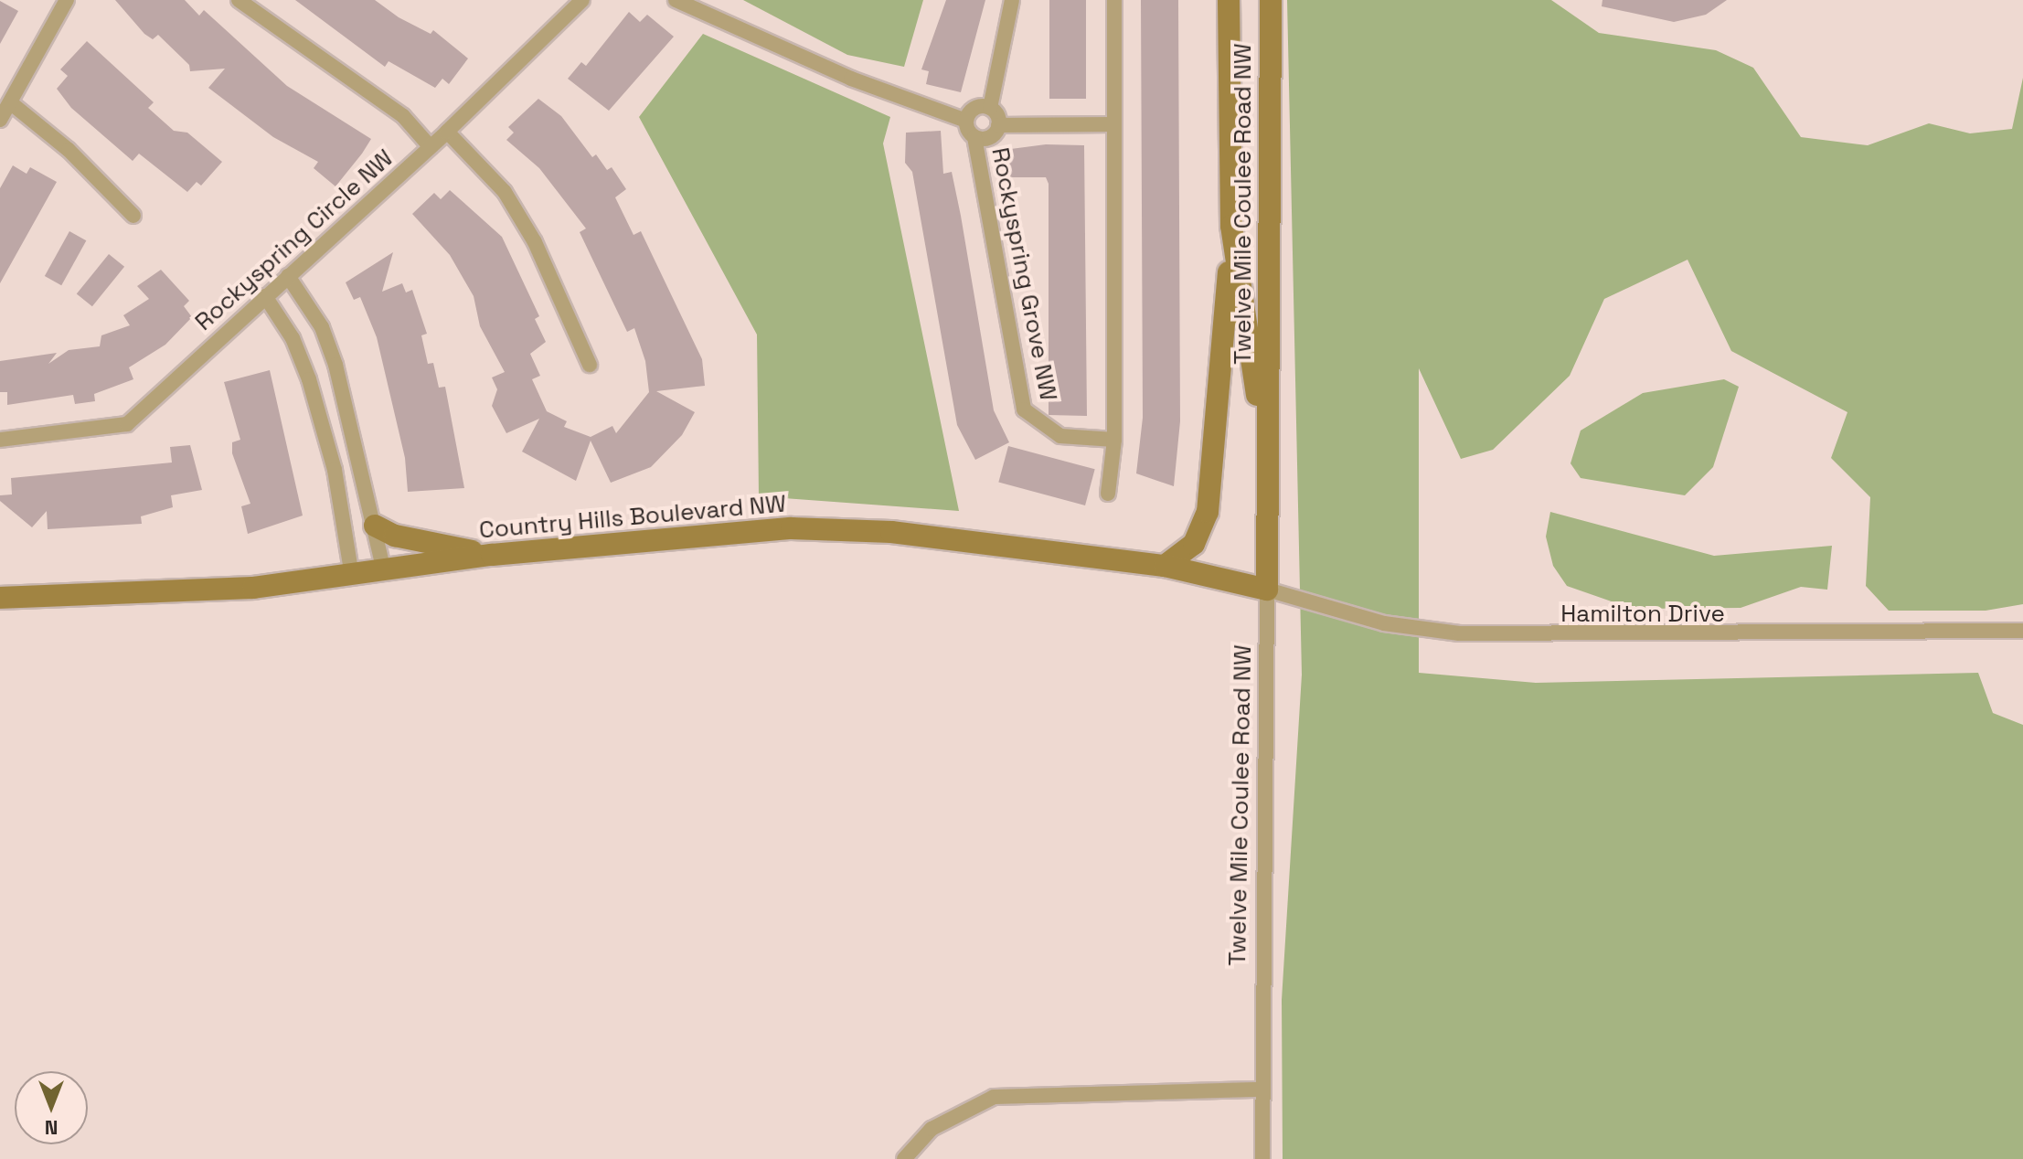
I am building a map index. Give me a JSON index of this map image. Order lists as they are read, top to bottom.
{
  "streets": {
    "main road": ["Twelve Mile Coulee Road NW", "Country Hills Boulevard NW"],
    "street": ["Rockyspring Circle NW", "Rockyspring Grove NW", "Hamilton Drive"]
  },
  "crossings": [
    ["Twelve Mile Coulee Road NW", "Country Hills Boulevard NW"],
    ["Twelve Mile Coulee Road NW", "Hamilton Drive"],
    ["Country Hills Boulevard NW", "Hamilton Drive"]
  ],
  "north": "bottom"
}
